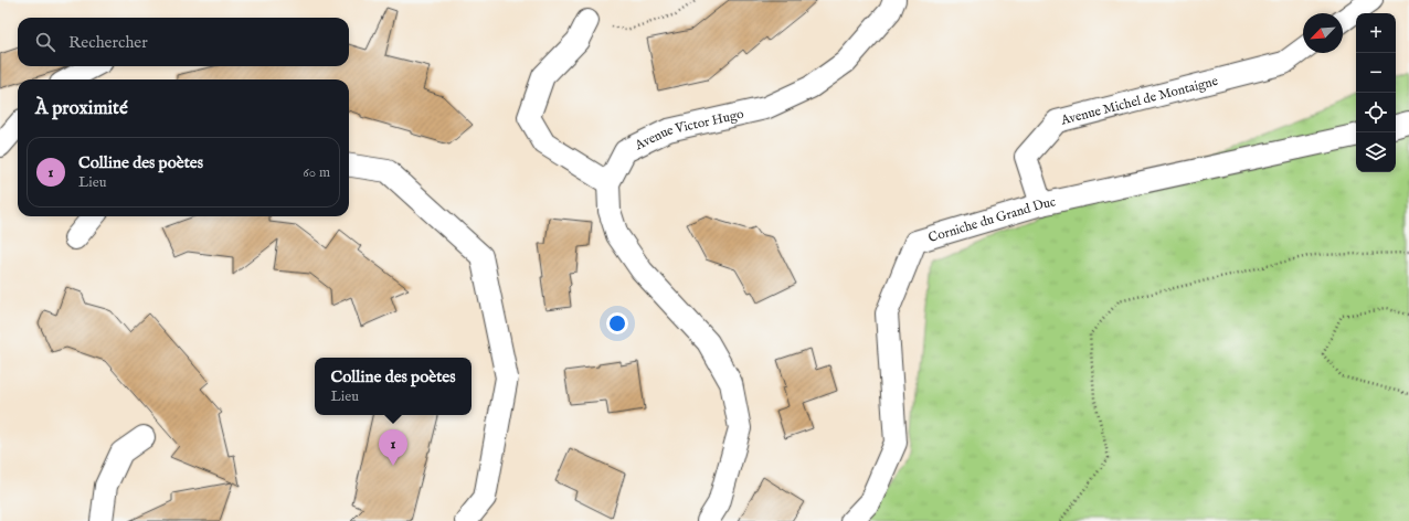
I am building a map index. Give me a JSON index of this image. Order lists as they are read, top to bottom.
{
  "streets": {
    "street": ["Avenue Michel de Montaigne", "Avenue Victor Hugo", "Corniche du Grand Duc"]
  },
  "crossings": [
    ["Avenue Michel de Montaigne", "Corniche du Grand Duc"]
  ],
  "north": "bottom left",
  "page": {
    "map_buttons": ["+", "−"],
    "search": "Rechercher",
    "heading": "À proximité",
    "list": [
      {
        "mark": "1",
        "name": "Colline des poètes",
        "note": "Lieu",
        "value": "60 m"
      }
    ],
    "popup": ["Colline des poètes", "Lieu"],
    "pins": "1"
  }
}
